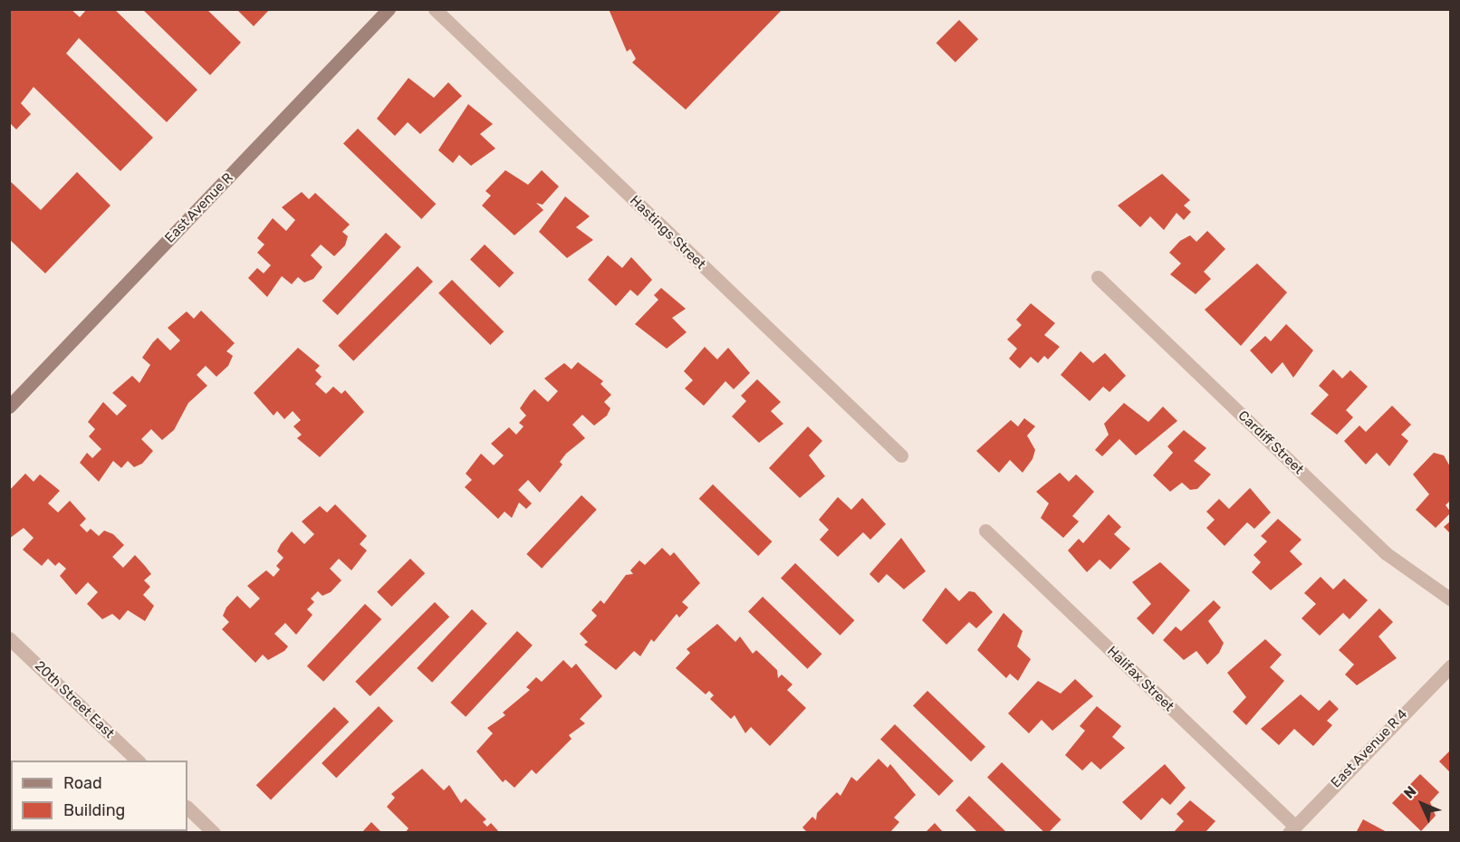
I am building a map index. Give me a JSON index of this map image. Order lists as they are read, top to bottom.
{
  "streets": {
    "main road": ["East Avenue R"],
    "street": [
      "Hastings Street",
      "Cardiff Street",
      "Halifax Street",
      "20th Street East",
      "East Avenue R 4"
    ]
  },
  "crossings": [
    ["Halifax Street", "East Avenue R 4"]
  ],
  "legend": ["Road", "Building"],
  "north": "top left"
}
